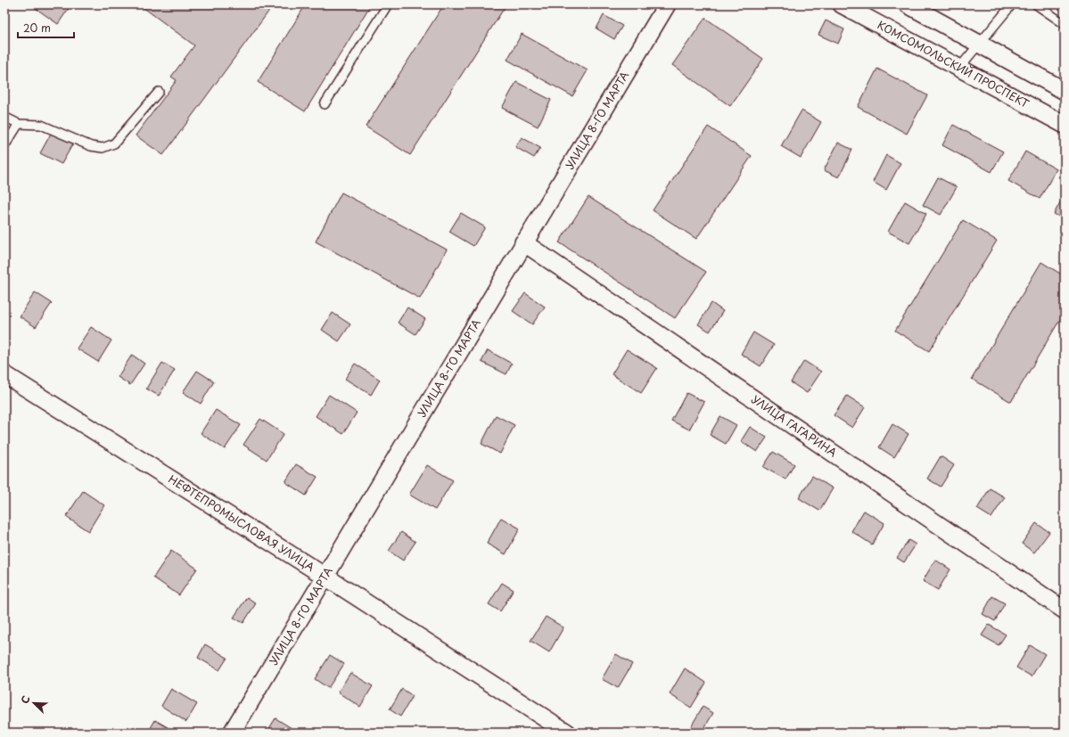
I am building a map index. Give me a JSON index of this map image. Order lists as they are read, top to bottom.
{
  "streets": {
    "street": [
      "КОМСОМОЛЬСКИЙ ПРОСПЕКТ",
      "УЛИЦА 8-ГО МАРТА",
      "УЛИЦА ГАГАРИНА",
      "НЕФТЕПРОМЫСЛОВАЯ УЛИЦА"
    ]
  },
  "crossings": [
    ["УЛИЦА 8-ГО МАРТА", "УЛИЦА ГАГАРИНА"],
    ["УЛИЦА 8-ГО МАРТА", "НЕФТЕПРОМЫСЛОВАЯ УЛИЦА"]
  ],
  "scale_bar": "20 m",
  "north": "top left"
}
